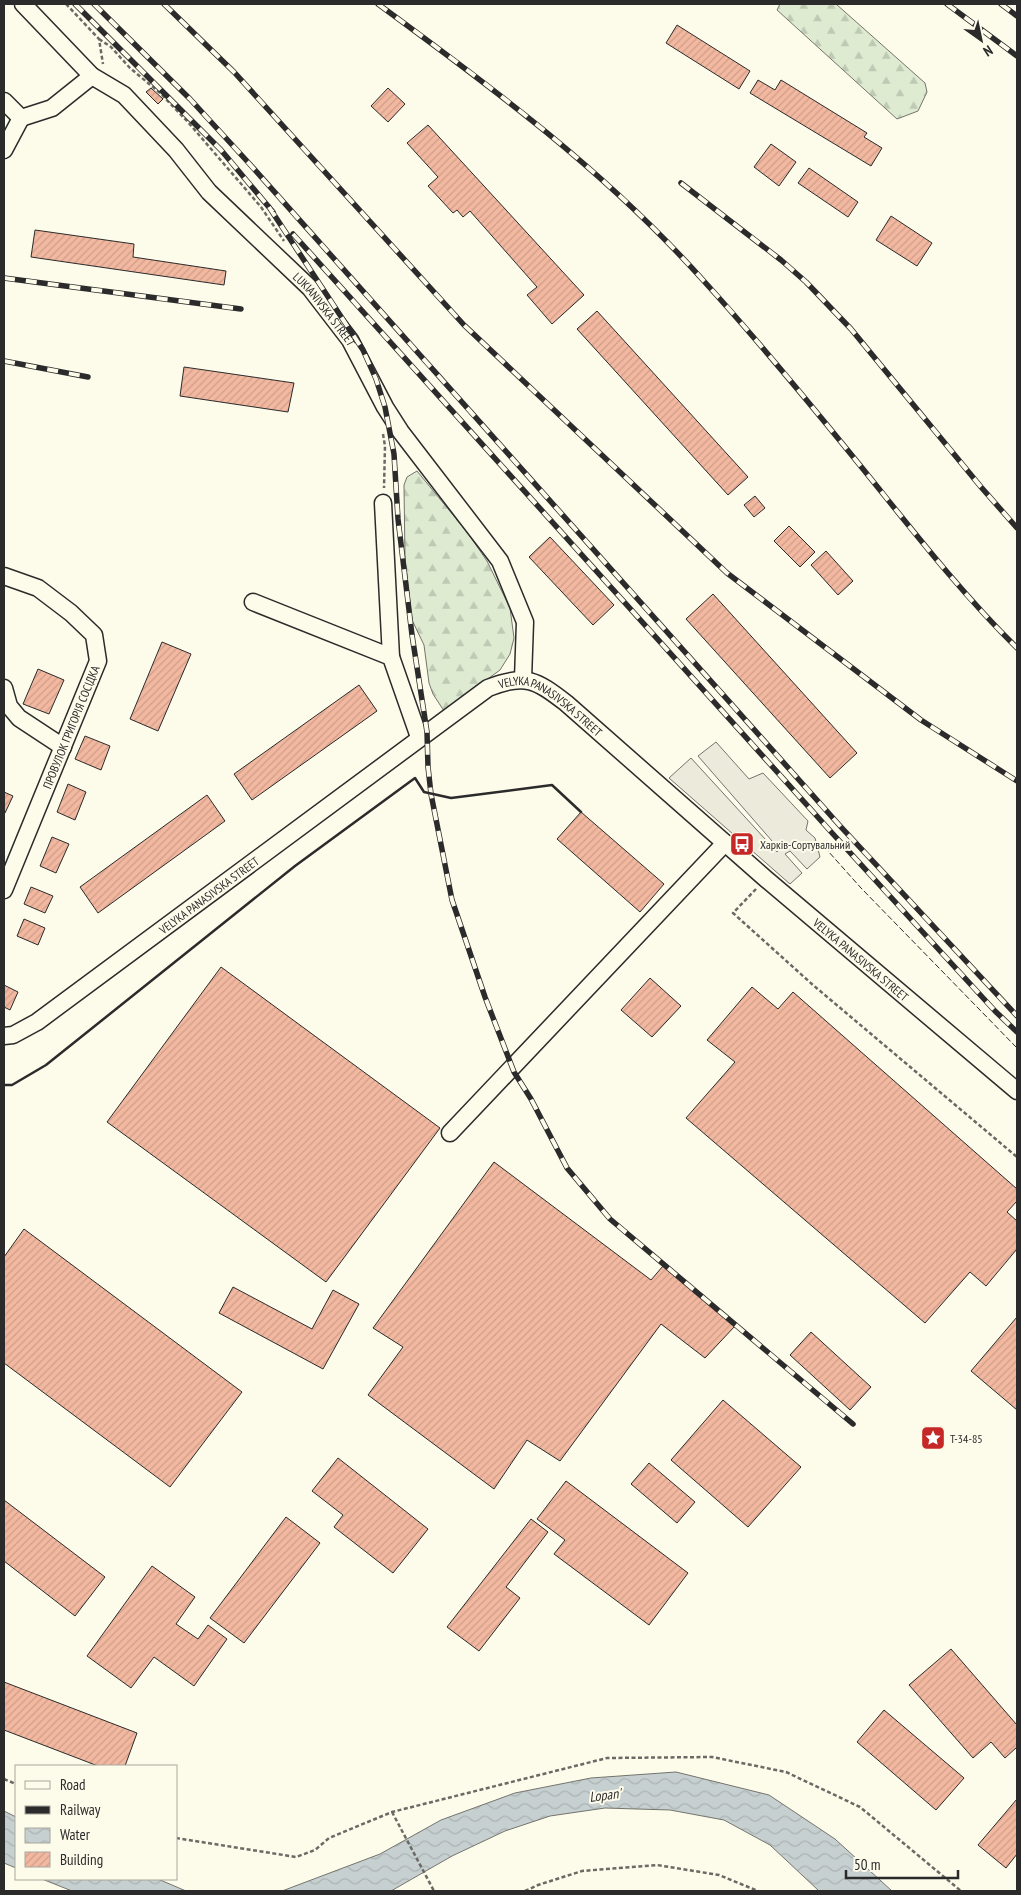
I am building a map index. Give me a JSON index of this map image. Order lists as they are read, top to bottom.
{
  "streets": {
    "street": ["LUKIANIVSKA STREET", "VELYKA PANASIVSKA STREET", "ПРОВУЛОК ГРИГОРІЯ СОСІДКА"]
  },
  "crossings": [
    ["LUKIANIVSKA STREET", "VELYKA PANASIVSKA STREET"]
  ],
  "water": ["Lopan'"],
  "places": {
    "bus stop": ["Харків-Сортувальний"],
    "place": ["Т-34-85"]
  },
  "legend": [
    "Road",
    "Railway",
    "Water",
    "Building"
  ],
  "scale_bar": "50 m",
  "north": "bottom right"
}
